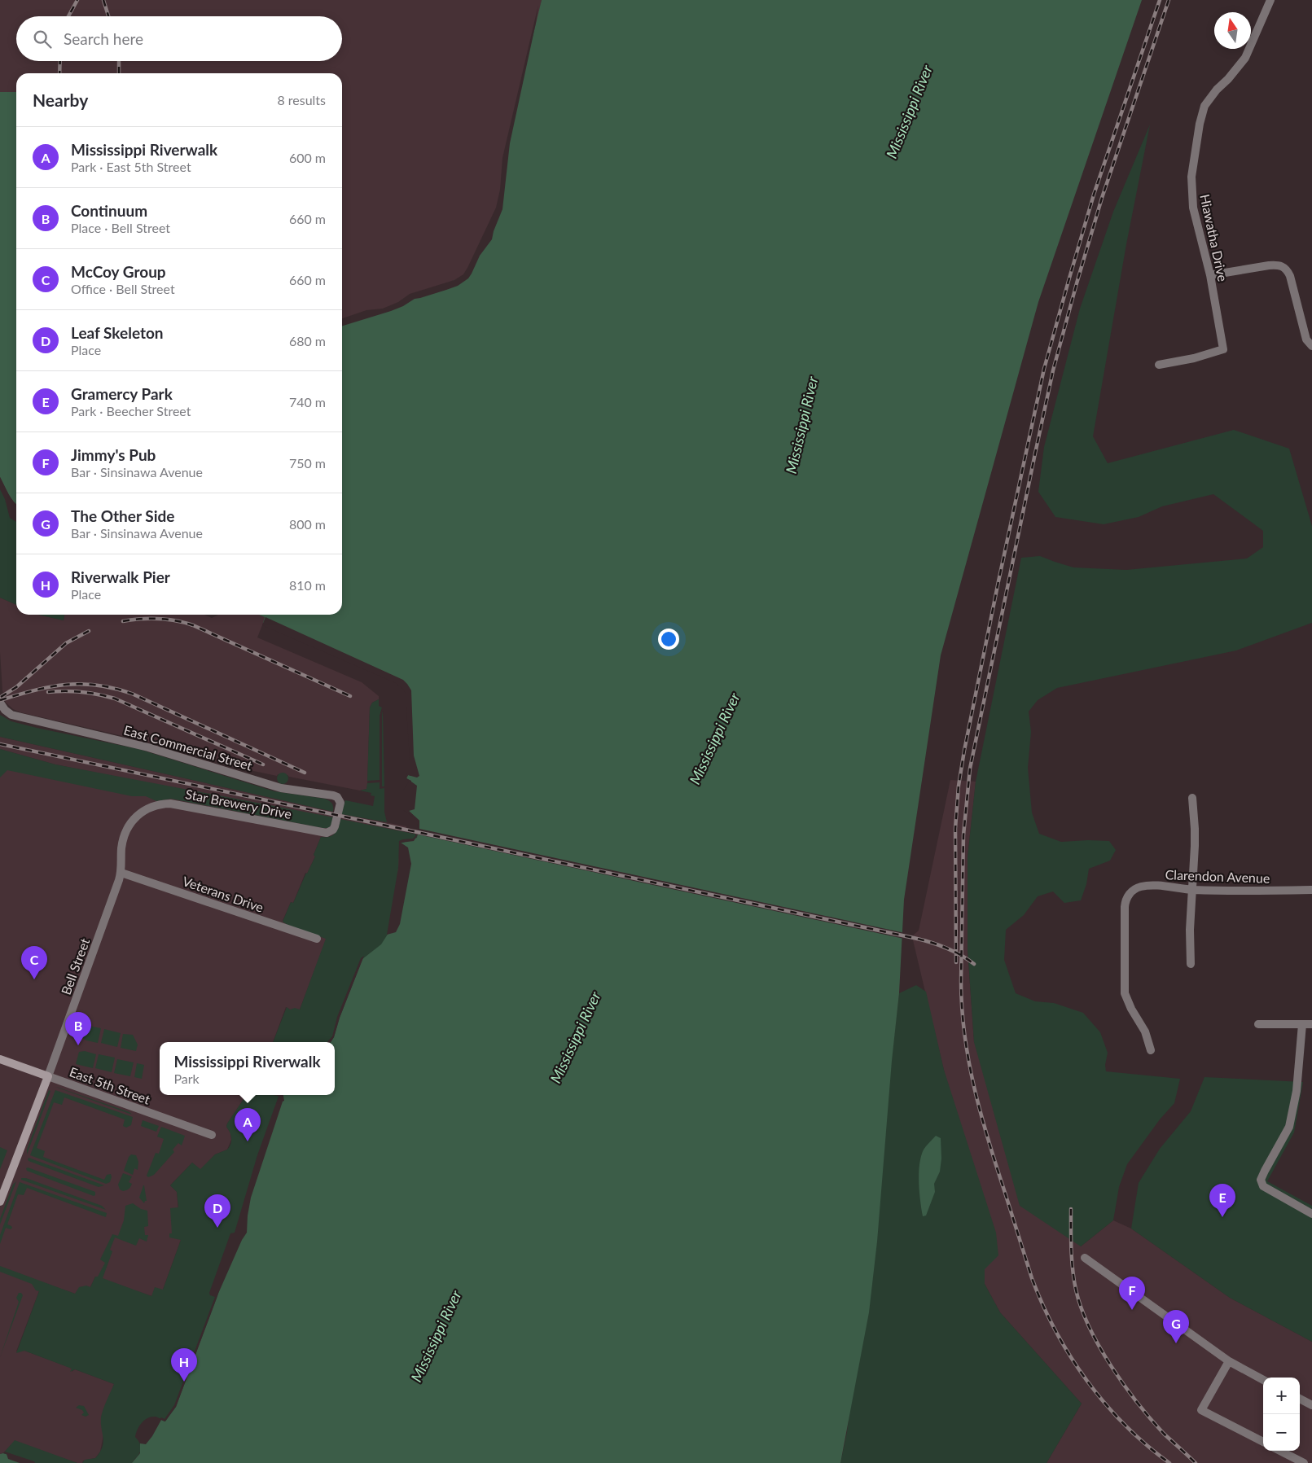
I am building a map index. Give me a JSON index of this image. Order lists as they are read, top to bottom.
{
  "streets": {
    "street": [
      "Hiawatha Drive",
      "East Commercial Street",
      "Star Brewery Drive",
      "Clarendon Avenue",
      "Veterans Drive",
      "Bell Street",
      "East 5th Street"
    ]
  },
  "crossings": [
    ["East Commercial Street", "Star Brewery Drive"],
    ["Star Brewery Drive", "Bell Street"],
    ["Veterans Drive", "Bell Street"],
    ["Bell Street", "East 5th Street"]
  ],
  "water": ["Mississippi River"],
  "north": "top",
  "page": {
    "search": "Search here",
    "heading": ["Nearby", "8 results"],
    "list": [
      {
        "mark": "A",
        "name": "Mississippi Riverwalk",
        "note": "Park · East 5th Street",
        "value": "600 m"
      },
      {
        "mark": "B",
        "name": "Continuum",
        "note": "Place · Bell Street",
        "value": "660 m"
      },
      {
        "mark": "C",
        "name": "McCoy Group",
        "note": "Office · Bell Street",
        "value": "660 m"
      },
      {
        "mark": "D",
        "name": "Leaf Skeleton",
        "note": "Place",
        "value": "680 m"
      },
      {
        "mark": "E",
        "name": "Gramercy Park",
        "note": "Park · Beecher Street",
        "value": "740 m"
      },
      {
        "mark": "F",
        "name": "Jimmy's Pub",
        "note": "Bar · Sinsinawa Avenue",
        "value": "750 m"
      },
      {
        "mark": "G",
        "name": "The Other Side",
        "note": "Bar · Sinsinawa Avenue",
        "value": "800 m"
      },
      {
        "mark": "H",
        "name": "Riverwalk Pier",
        "note": "Place",
        "value": "810 m"
      }
    ],
    "pins": [
      "C",
      "B",
      "A",
      "E",
      "D",
      "F",
      "G",
      "H"
    ],
    "popup": ["Mississippi Riverwalk", "Park"],
    "map_buttons": ["+", "−"]
  }
}
